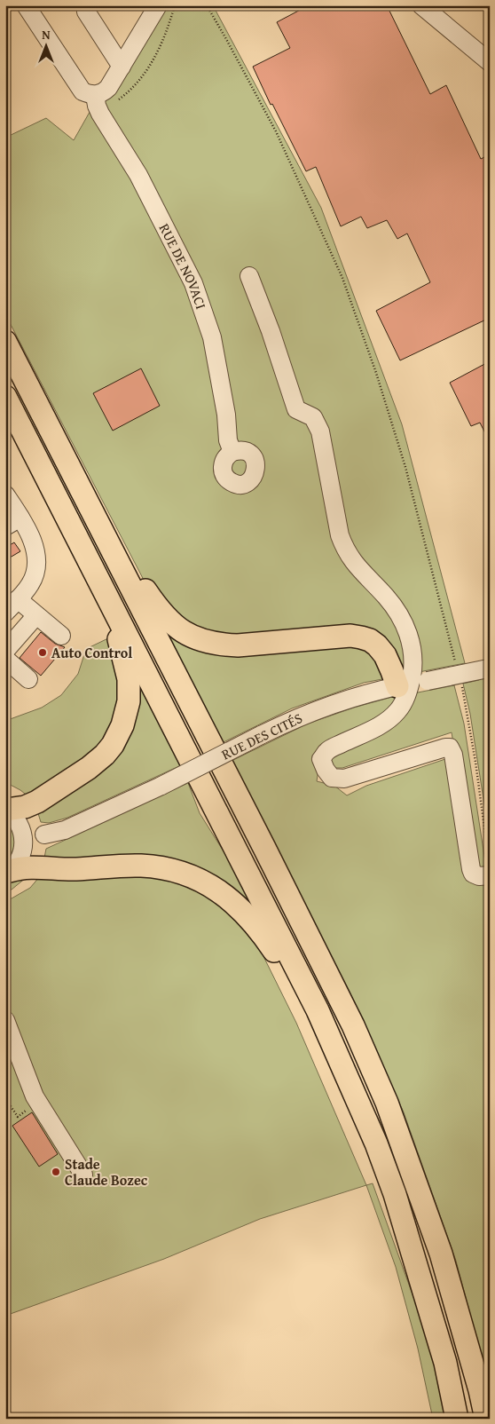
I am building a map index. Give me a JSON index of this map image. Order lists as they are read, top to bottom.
{
  "streets": {
    "street": ["RUE DE NOVACI", "RUE DES CITÉS"]
  },
  "places": ["Auto Control", "Stade Claude Bozec"],
  "north": "top"
}
